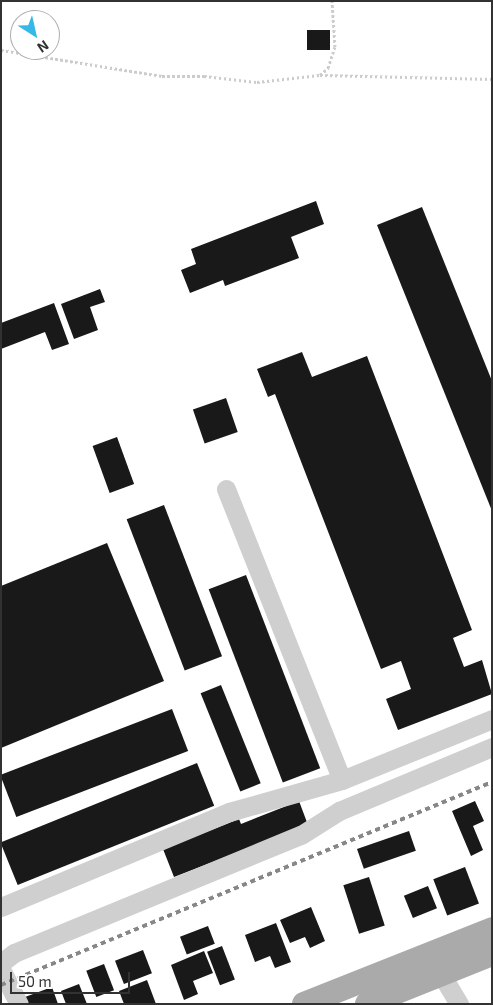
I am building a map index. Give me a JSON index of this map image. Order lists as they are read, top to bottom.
{
  "scale_bar": "50 m",
  "north": "bottom right"
}
